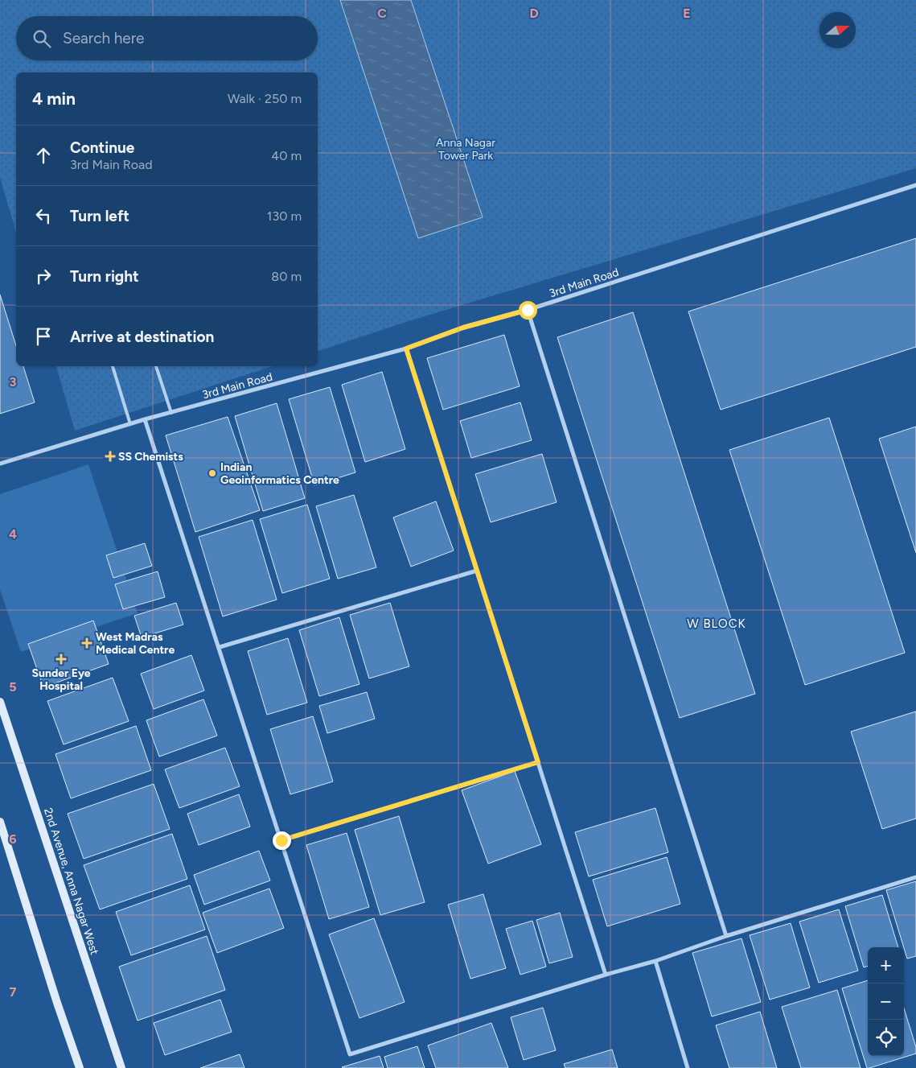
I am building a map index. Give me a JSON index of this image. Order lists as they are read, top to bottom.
{
  "streets": {
    "main road": ["2nd Avenue, Anna Nagar West"],
    "street": ["3rd Main Road"]
  },
  "districts": ["W BLOCK"],
  "parks": ["Anna Nagar Tower Park"],
  "places": {
    "health": ["SS Chemists", "West Madras Medical Centre", "Sunder Eye Hospital"],
    "other": ["Indian Geoinformatics Centre"]
  },
  "north": "right",
  "page": {
    "search": "Search here",
    "heading": ["4 min", "Walk · 250 m"],
    "list": [
      ["Continue", "3rd Main Road", "40 m"],
      ["Turn left", "130 m"],
      ["Turn right", "80 m"],
      "Arrive at destination"
    ],
    "map_buttons": ["+", "−"]
  },
  "grid": {
    "columns": ["C", "D", "E"],
    "rows": [
      "3",
      "4",
      "5",
      "6",
      "7"
    ]
  }
}
